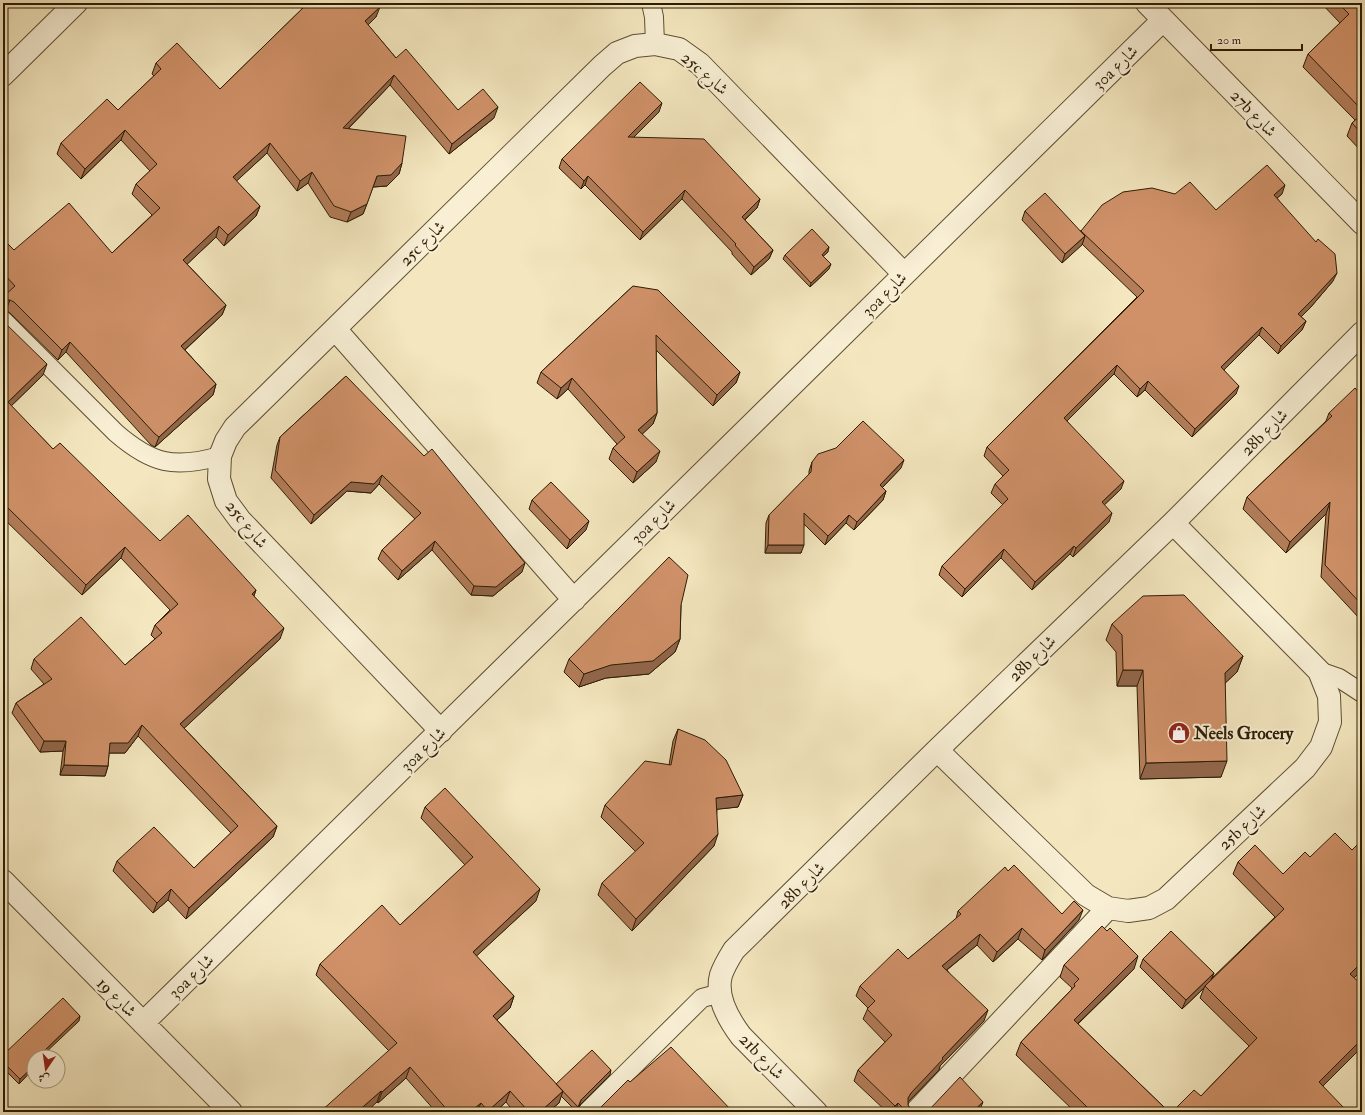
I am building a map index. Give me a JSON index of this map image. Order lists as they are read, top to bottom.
{
  "streets": {
    "street": [
      "30a شارع",
      "25c شارع",
      "27b شارع",
      "28b شارع",
      "25b شارع",
      "شارع 19",
      "21b شارع"
    ]
  },
  "crossings": [
    ["30a شارع", "25c شارع"],
    ["30a شارع", "27b شارع"],
    ["30a شارع", "شارع 19"],
    ["28b شارع", "25b شارع"],
    ["28b شارع", "21b شارع"]
  ],
  "places": {
    "shop": ["Neels Grocery"]
  },
  "scale_bar": "20 m",
  "north": "bottom"
}
